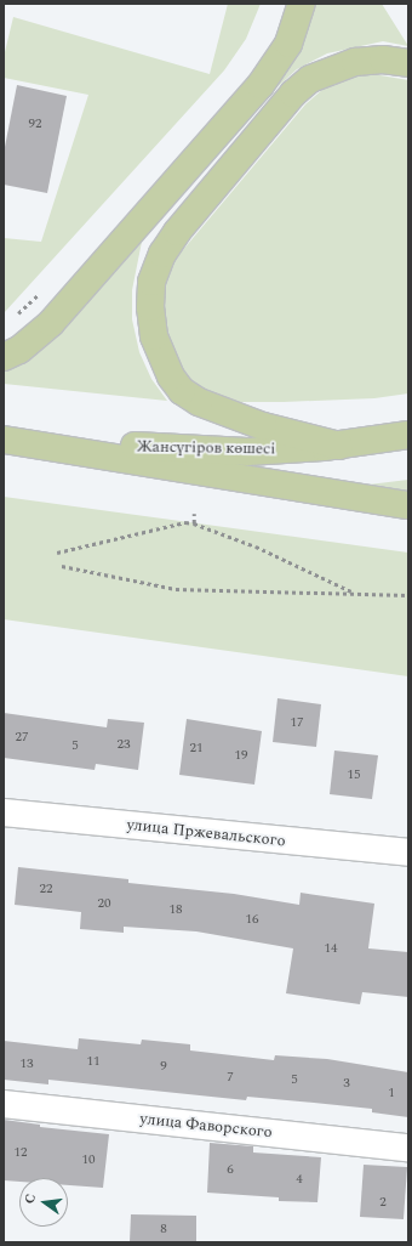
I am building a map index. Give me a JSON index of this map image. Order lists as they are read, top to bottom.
{
  "streets": {
    "main road": ["Жансүгіров көшесі"],
    "street": ["улица Пржевальского", "улица Фаворского"]
  },
  "house_numbers": [
    "92",
    "17",
    "27",
    "23",
    "5",
    "21",
    "19",
    "15",
    "22",
    "20",
    "18",
    "16",
    "14",
    "11",
    "13",
    "9",
    "7",
    "5",
    "3",
    "1",
    "12",
    "10",
    "6",
    "4",
    "2",
    "8"
  ],
  "north": "left"
}
